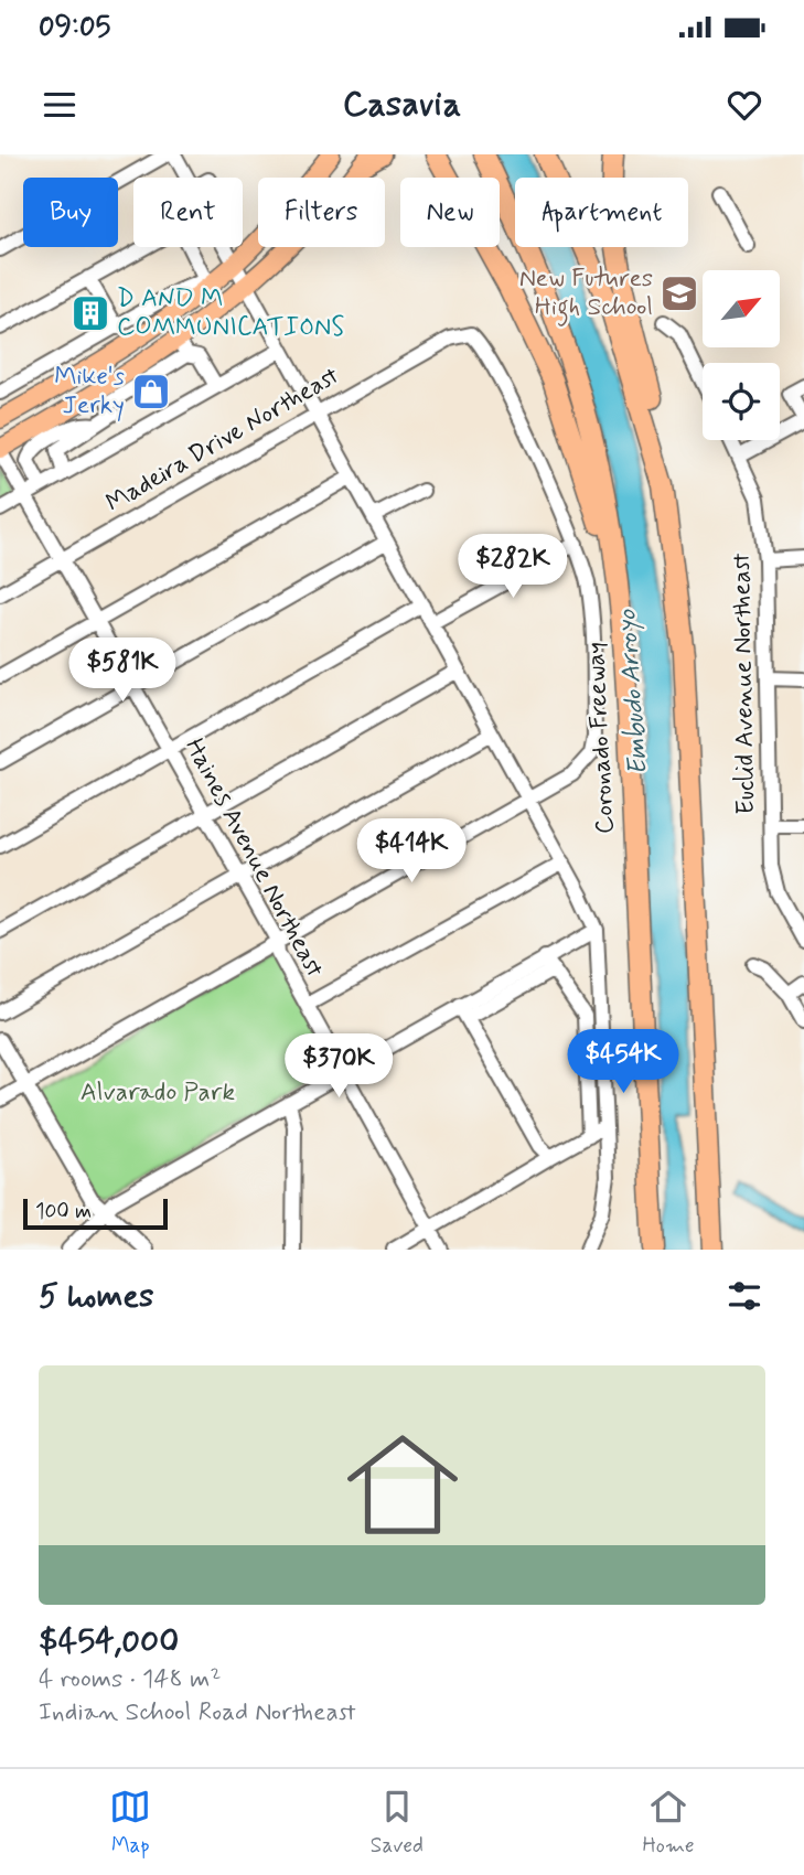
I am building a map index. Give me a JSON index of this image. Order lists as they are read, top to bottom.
{
  "streets": {
    "highway": ["Coronado Freeway"],
    "street": ["Madeira Drive Northeast", "Euclid Avenue Northeast", "Haines Avenue Northeast"]
  },
  "crossings": [
    ["Madeira Drive Northeast", "Haines Avenue Northeast"]
  ],
  "water": ["Embudo Arroyo"],
  "parks": ["Alvarado Park"],
  "places": {
    "school or university": ["New Futures High School"],
    "building": ["D AND M COMMUNICATIONS"],
    "shop": ["Mike's Jerky"]
  },
  "scale_bar": "100 m",
  "north": "top right",
  "page": {
    "status": "09:05",
    "header": "Casavia",
    "chip": [
      "Buy",
      "Rent",
      "Filters",
      "New",
      "Apartment"
    ],
    "price": [
      "$282K",
      "$581K",
      "$414K",
      "$454K",
      "$370K"
    ],
    "scale": "100 m",
    "heading": "5 homes",
    "list": [
      {
        "name": "$454,000",
        "note": "4 rooms · 148 m² · Indian School Road Northeast"
      }
    ],
    "tabs": ["Map", "Saved", "Home"]
  }
}
